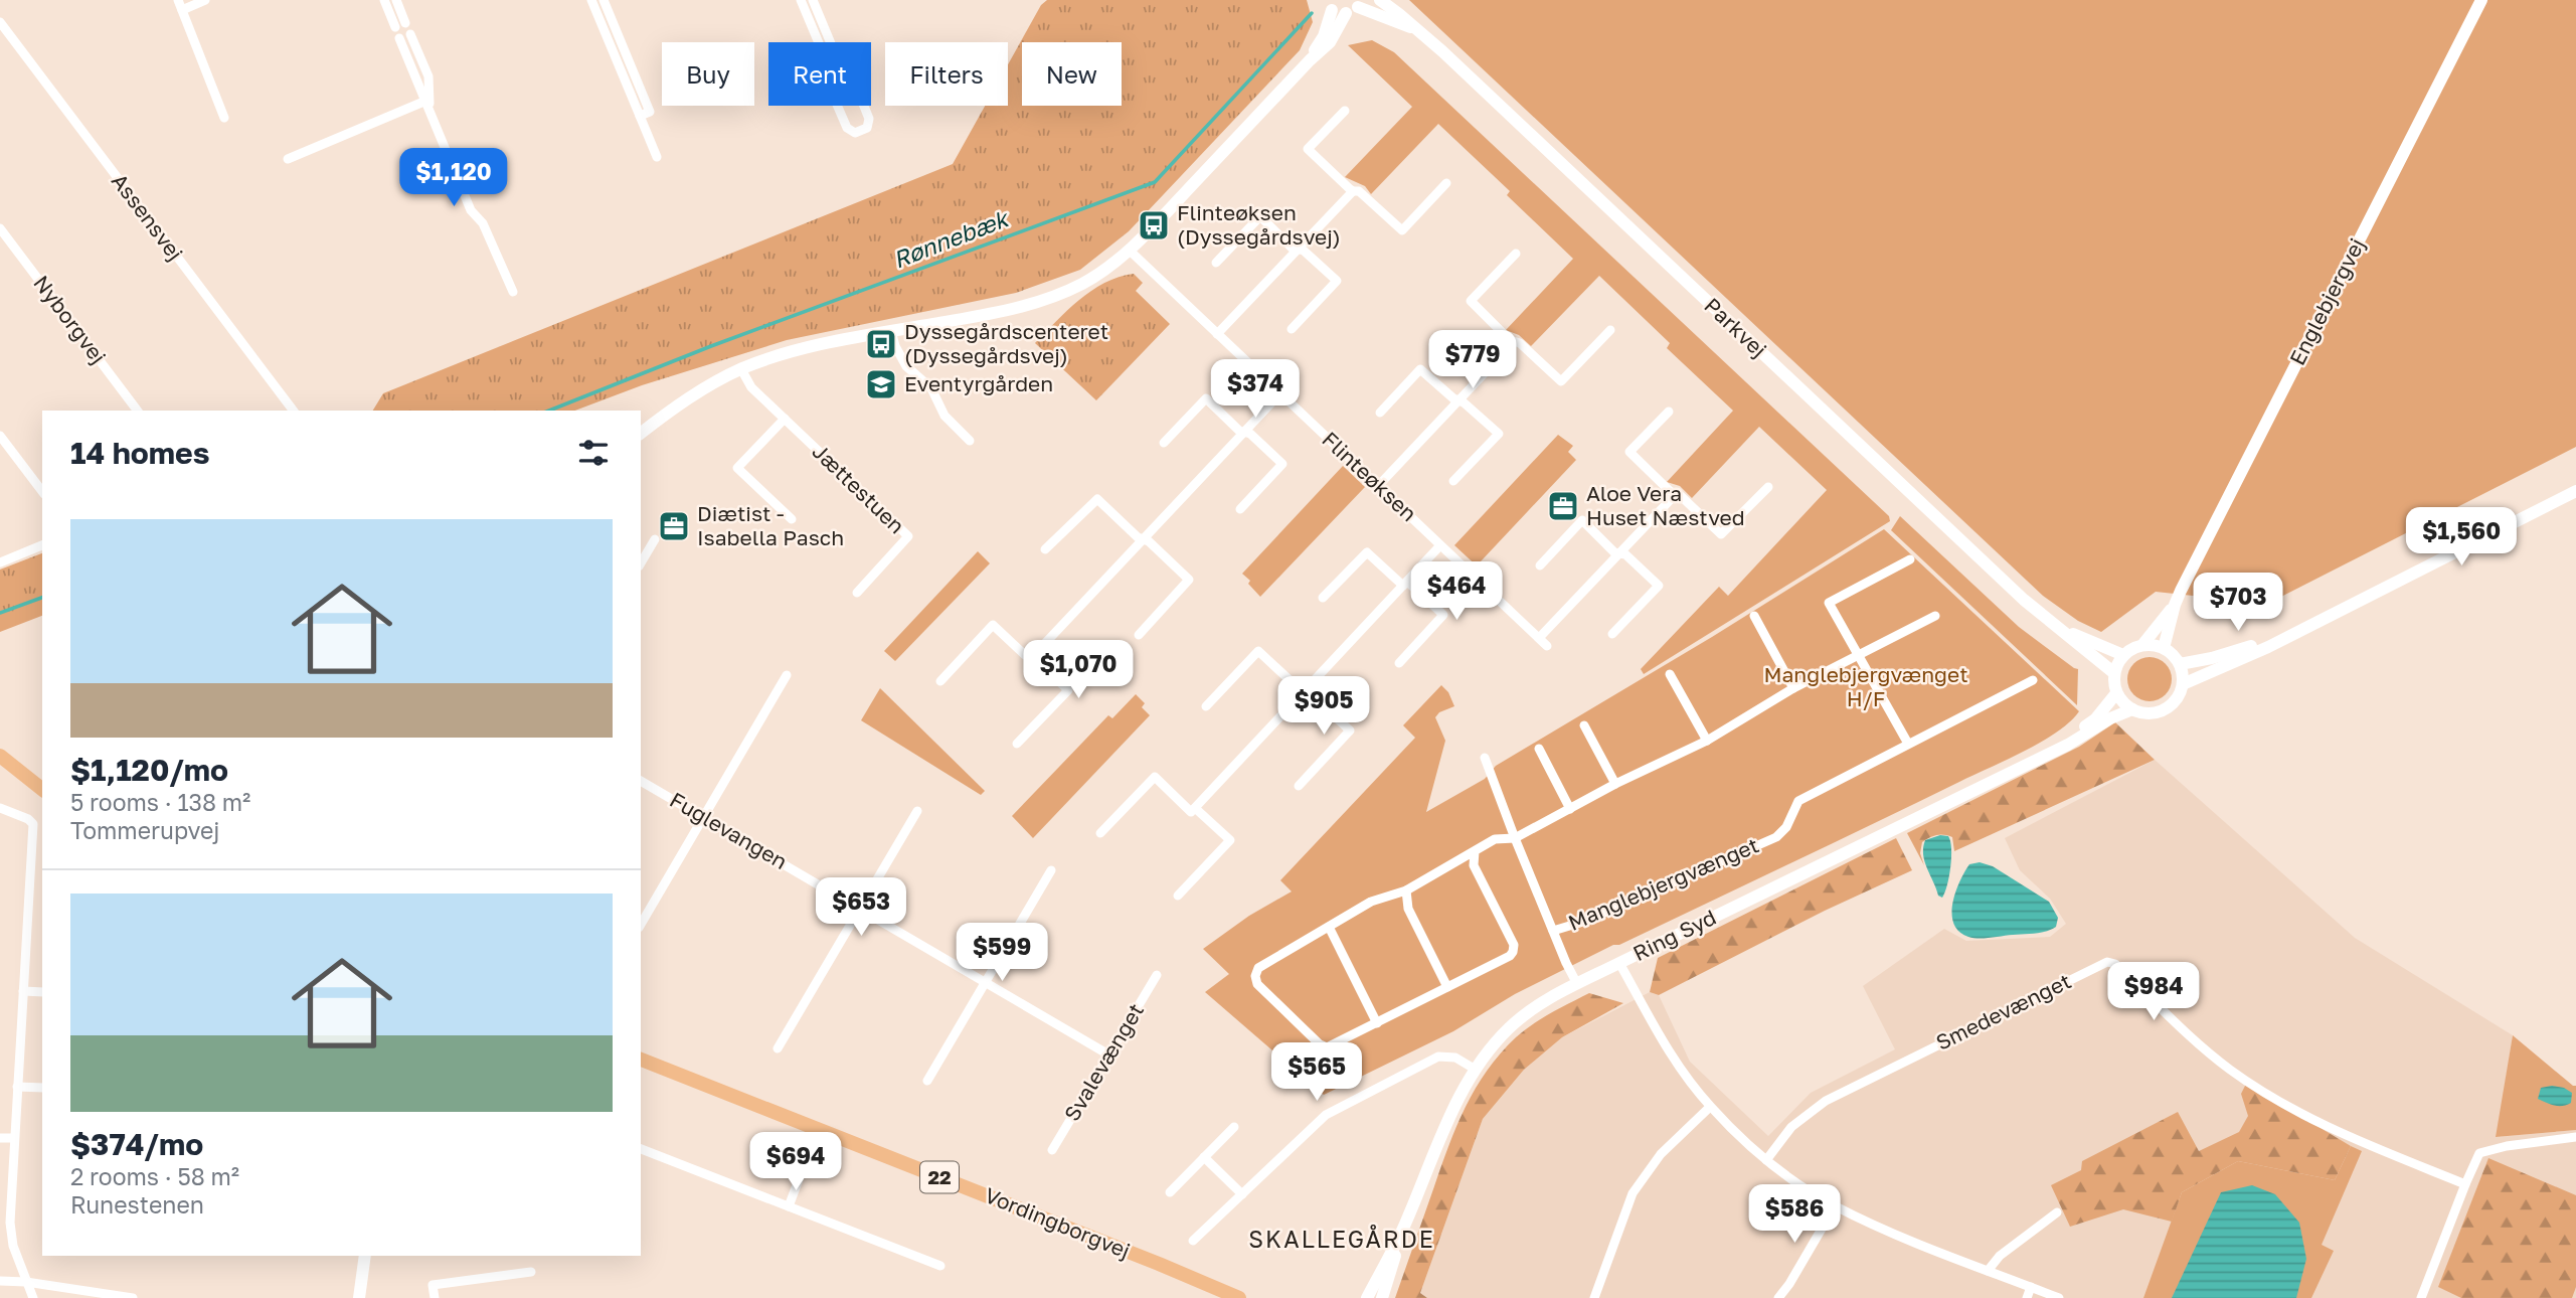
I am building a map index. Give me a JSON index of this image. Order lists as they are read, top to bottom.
{
  "streets": {
    "main road": ["22", "Vordingborgvej"],
    "street": [
      "Assensvej",
      "Englebjergvej",
      "Nyborgvej",
      "Parkvej",
      "Flinteøksen",
      "Jættestuen",
      "Fuglevangen",
      "Manglebjergvænget",
      "Ring Syd",
      "Smedevænget",
      "Svalevænget"
    ]
  },
  "crossings": [
    ["Englebjergvej", "Parkvej"],
    ["Englebjergvej", "Ring Syd"],
    ["Parkvej", "Ring Syd"],
    ["Fuglevangen", "Svalevænget"],
    ["Manglebjergvænget", "Ring Syd"]
  ],
  "districts": ["SKALLEGÅRDE"],
  "water": ["Rønnebæk"],
  "parks": ["Manglebjergvænget H/F"],
  "places": {
    "bus stop": ["Flinteøksen (Dyssegårdsvej)", "Dyssegårdscenteret (Dyssegårdsvej)"],
    "school or university": ["Eventyrgården"],
    "office": ["Aloe Vera Huset Næstved", "Diætist - Isabella Pasch"]
  },
  "page": {
    "chip": [
      "Buy",
      "Rent",
      "Filters",
      "New"
    ],
    "price": [
      "$1,120",
      "$779",
      "$374",
      "$1,560",
      "$464",
      "$703",
      "$1,070",
      "$905",
      "$653",
      "$599",
      "$984",
      "$565",
      "$694",
      "$586"
    ],
    "heading": "14 homes",
    "list": [
      {
        "name": "$1,120/mo",
        "note": "5 rooms · 138 m² · Tommerupvej"
      },
      {
        "name": "$374/mo",
        "note": "2 rooms · 58 m² · Runestenen"
      }
    ]
  }
}
